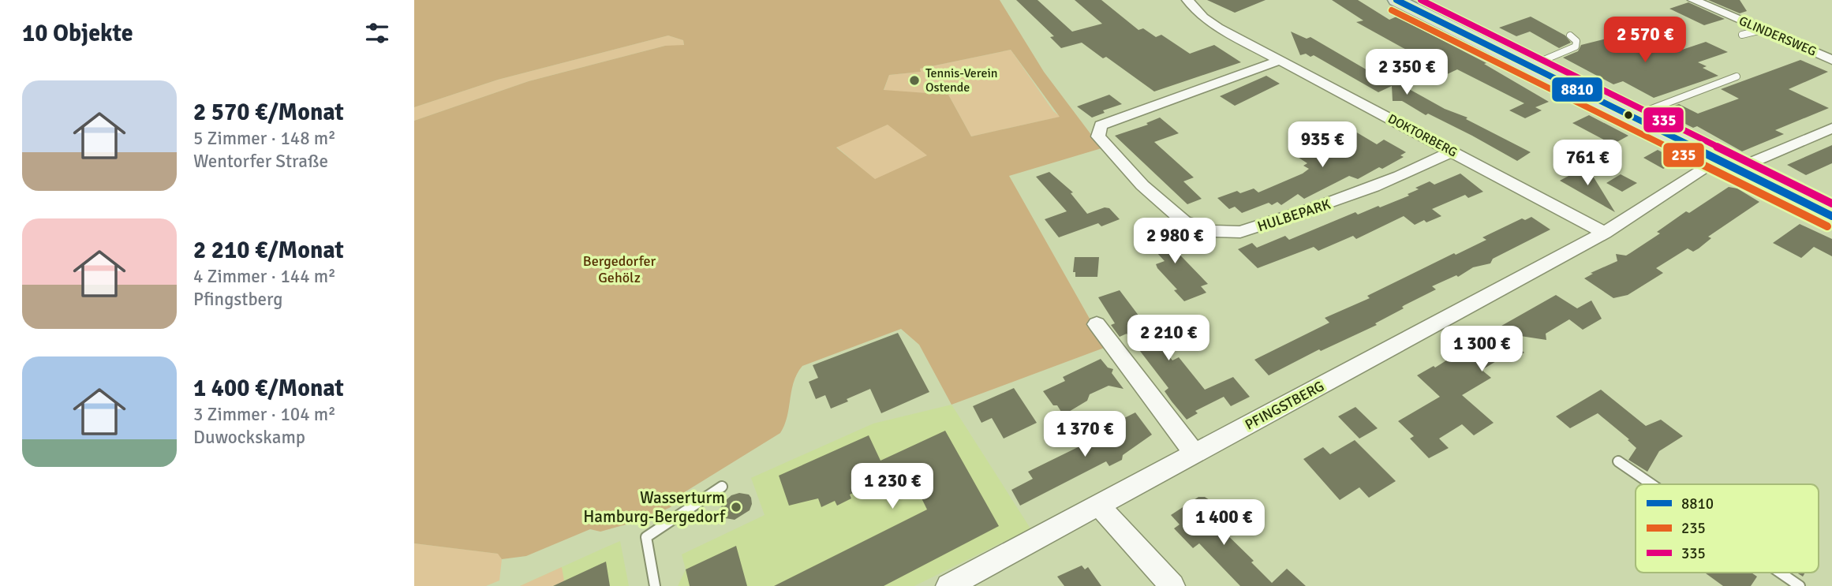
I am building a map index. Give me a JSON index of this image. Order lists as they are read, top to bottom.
{
  "streets": {
    "street": [
      "GLINDERSWEG",
      "DOKTORBERG",
      "HULBEPARK",
      "PFINGSTBERG"
    ]
  },
  "crossings": [
    ["DOKTORBERG", "HULBEPARK"],
    ["DOKTORBERG", "PFINGSTBERG"]
  ],
  "parks": ["Bergedorfer Gehölz"],
  "places": ["Tennis-Verein Ostende", "Wasserturm Hamburg-Bergedorf"],
  "lines": ["transit line 8810", "transit line 335", "transit line 235"],
  "legend": ["8810", "235", "335"],
  "page": {
    "heading": "10 Objekte",
    "price": [
      "2 570 €",
      "2 350 €",
      "935 €",
      "761 €",
      "2 980 €",
      "2 210 €",
      "1 300 €",
      "1 370 €",
      "1 230 €",
      "1 400 €"
    ],
    "list": [
      {
        "name": "2 570 €/Monat",
        "note": "5 Zimmer · 148 m² · Wentorfer Straße"
      },
      {
        "name": "2 210 €/Monat",
        "note": "4 Zimmer · 144 m² · Pfingstberg"
      },
      {
        "name": "1 400 €/Monat",
        "note": "3 Zimmer · 104 m² · Duwockskamp"
      }
    ]
  }
}
